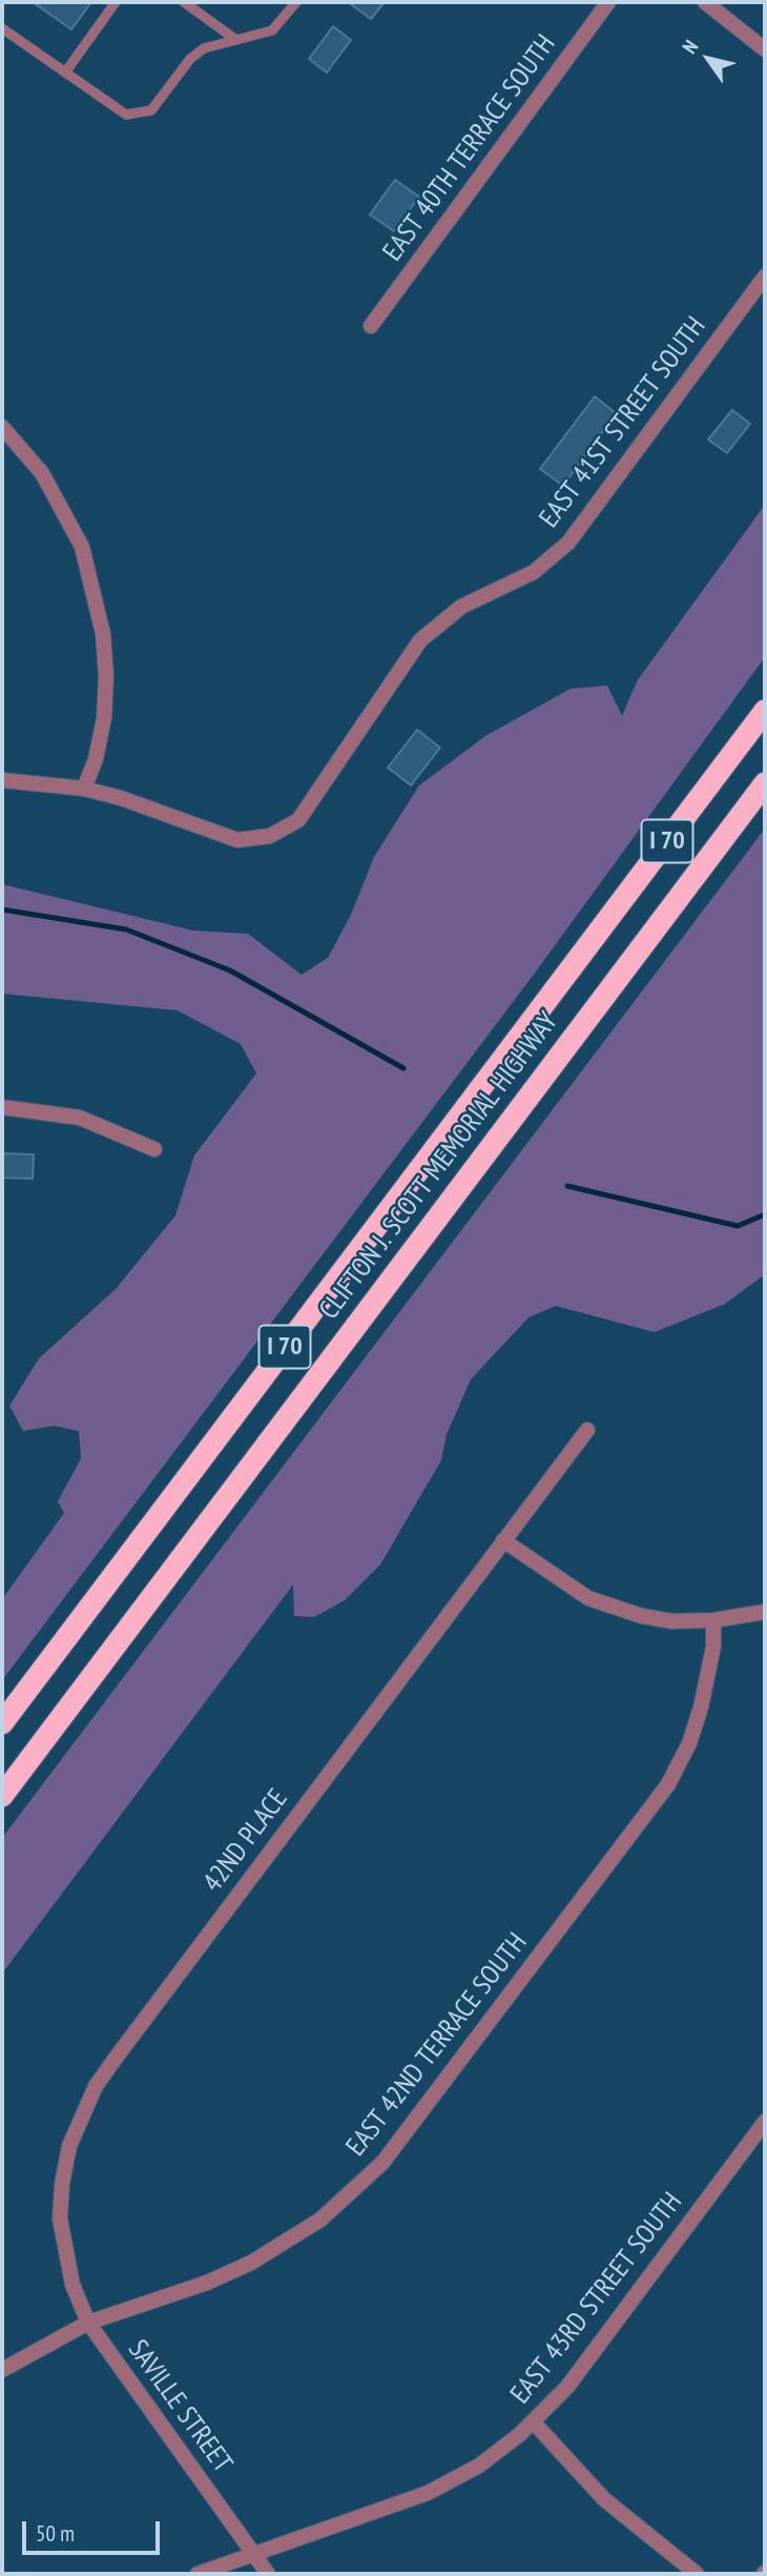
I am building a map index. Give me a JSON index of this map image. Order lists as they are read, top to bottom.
{
  "streets": {
    "highway": ["I 70", "CLIFTON J. SCOTT MEMORIAL HIGHWAY"],
    "street": [
      "EAST 40TH TERRACE SOUTH",
      "EAST 41ST STREET SOUTH",
      "42ND PLACE",
      "EAST 42ND TERRACE SOUTH",
      "EAST 43RD STREET SOUTH",
      "SAVILLE STREET"
    ]
  },
  "crossings": [
    ["42ND PLACE", "EAST 42ND TERRACE SOUTH"],
    ["42ND PLACE", "SAVILLE STREET"],
    ["EAST 42ND TERRACE SOUTH", "SAVILLE STREET"],
    ["EAST 43RD STREET SOUTH", "SAVILLE STREET"]
  ],
  "scale_bar": "50 m",
  "north": "top left"
}
